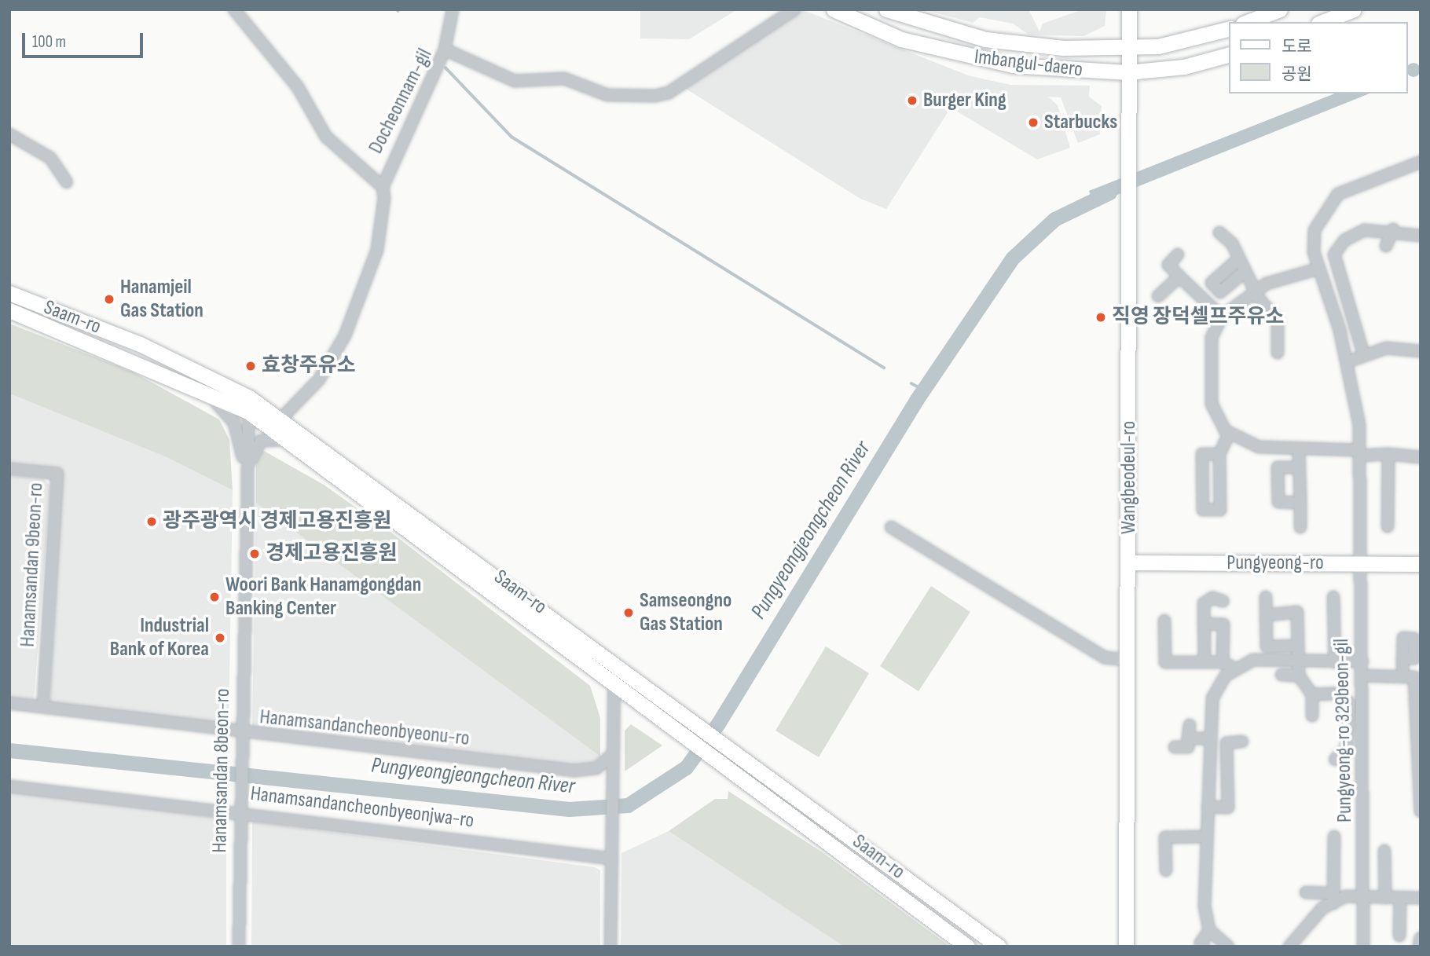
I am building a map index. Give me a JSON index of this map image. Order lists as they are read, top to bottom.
{
  "streets": {
    "main road": [
      "Imbangul-daero",
      "Saam-ro",
      "Wangbeodeul-ro",
      "Pungyeong-ro"
    ],
    "street": [
      "Docheonnam-gil",
      "Hanamsandan 9beon-ro",
      "Hanamsandancheonbyeonu-ro",
      "Pungyeong-ro 329beon-gil",
      "Hanamsandan 8beon-ro",
      "Hanamsandancheonbyeonjwa-ro"
    ]
  },
  "crossings": [
    ["Imbangul-daero", "Wangbeodeul-ro"],
    ["Docheonnam-gil", "Saam-ro"],
    ["Saam-ro", "Hanamsandan 8beon-ro"],
    ["Wangbeodeul-ro", "Pungyeong-ro"],
    ["Pungyeong-ro", "Pungyeong-ro 329beon-gil"],
    ["Hanamsandan 9beon-ro", "Hanamsandancheonbyeonu-ro"],
    ["Hanamsandancheonbyeonu-ro", "Hanamsandan 8beon-ro"],
    ["Hanamsandan 8beon-ro", "Hanamsandancheonbyeonjwa-ro"]
  ],
  "water": ["Pungyeongjeongcheon River"],
  "places": [
    "Burger King",
    "Starbucks",
    "Hanamjeil Gas Station",
    "직영 장덕셀프주유소",
    "효창주유소",
    "광주광역시 경제고용진흥원",
    "경제고용진흥원",
    "Woori Bank Hanamgongdan Banking Center",
    "Samseongno Gas Station",
    "Industrial Bank of Korea"
  ],
  "legend": ["도로", "공원"],
  "scale_bar": "100 m"
}
